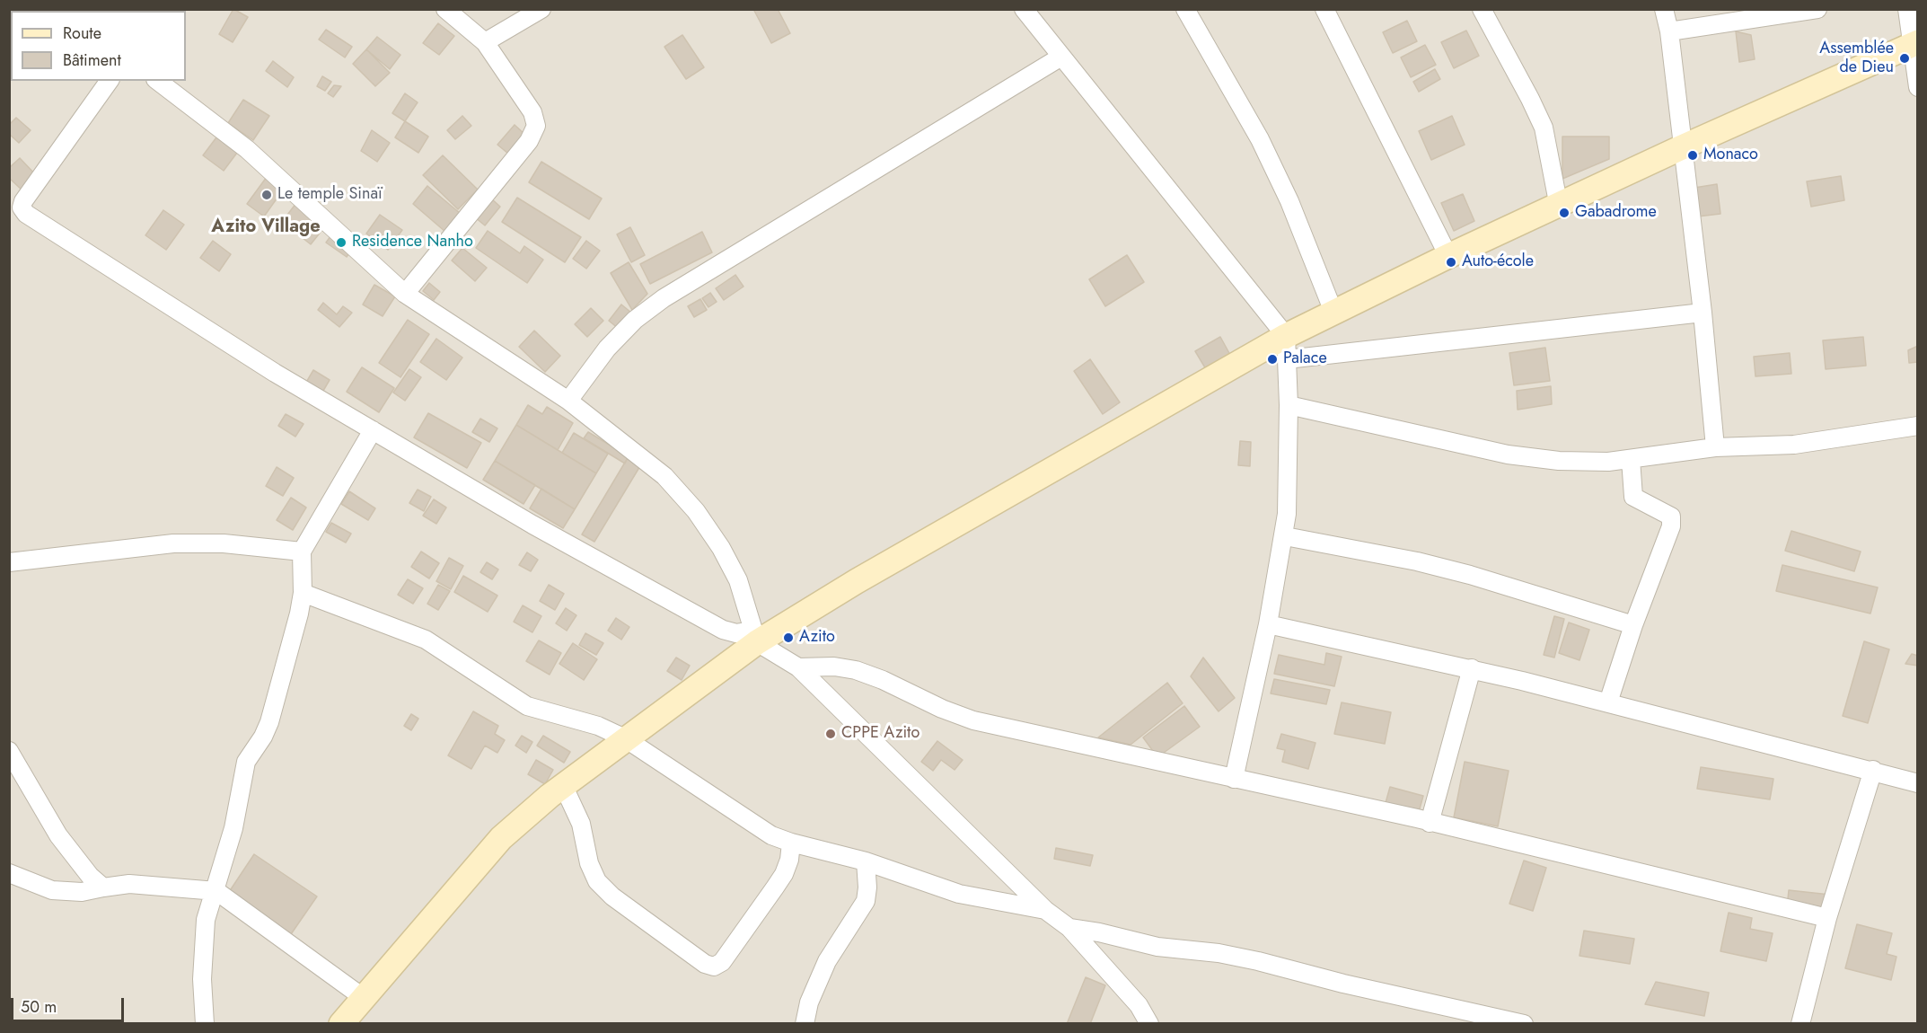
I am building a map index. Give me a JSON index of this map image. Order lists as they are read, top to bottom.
{
  "districts": ["Azito Village"],
  "places": [
    "Assemblée de Dieu",
    "Monaco",
    "Le temple Sinaï",
    "Gabadrome",
    "Residence Nanho",
    "Auto-école",
    "Palace",
    "Azito",
    "CPPE Azito"
  ],
  "legend": ["Route", "Bâtiment"],
  "scale_bar": "50 m"
}
